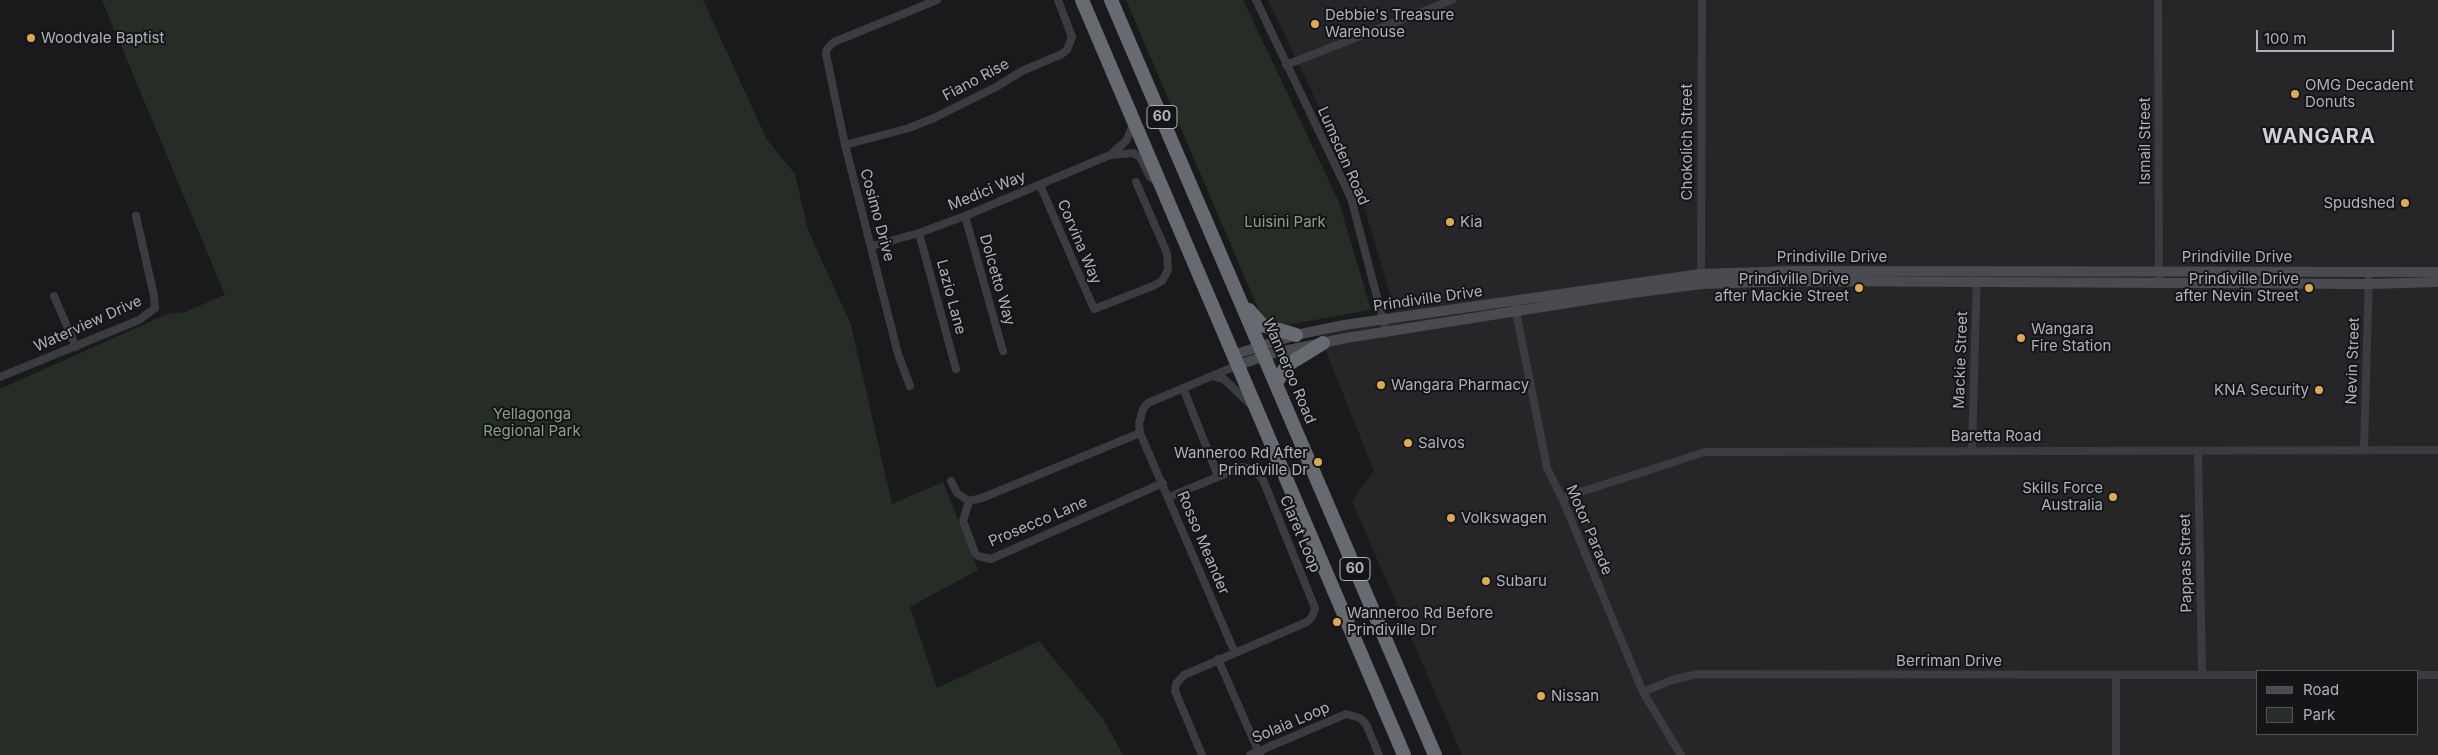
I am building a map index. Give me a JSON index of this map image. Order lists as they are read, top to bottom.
{
  "streets": {
    "highway": ["60", "Wanneroo Road"],
    "street": [
      "Fiano Rise",
      "Ismail Street",
      "Chokolich Street",
      "Lumsden Road",
      "Medici Way",
      "Cosimo Drive",
      "Corvina Way",
      "Prindiville Drive",
      "Dolcetto Way",
      "Lazio Lane",
      "Waterview Drive",
      "Mackie Street",
      "Nevin Street",
      "Baretta Road",
      "Prosecco Lane",
      "Motor Parade",
      "Claret Loop",
      "Rosso Meander",
      "Pappas Street",
      "Berriman Drive",
      "Solaia Loop"
    ]
  },
  "crossings": [
    ["Fiano Rise", "Cosimo Drive"],
    ["60", "Medici Way"],
    ["60", "Prindiville Drive"],
    ["Ismail Street", "Prindiville Drive"],
    ["Chokolich Street", "Prindiville Drive"],
    ["Lumsden Road", "Prindiville Drive"],
    ["Medici Way", "Cosimo Drive"],
    ["Medici Way", "Corvina Way"],
    ["Medici Way", "Dolcetto Way"],
    ["Medici Way", "Lazio Lane"],
    ["Prindiville Drive", "Mackie Street"],
    ["Prindiville Drive", "Nevin Street"],
    ["Prindiville Drive", "Wanneroo Road"],
    ["Prindiville Drive", "Motor Parade"],
    ["Mackie Street", "Baretta Road"],
    ["Nevin Street", "Baretta Road"],
    ["Baretta Road", "Motor Parade"],
    ["Baretta Road", "Pappas Street"],
    ["Prosecco Lane", "Rosso Meander"],
    ["Motor Parade", "Berriman Drive"],
    ["Claret Loop", "Rosso Meander"],
    ["Pappas Street", "Berriman Drive"]
  ],
  "districts": ["WANGARA"],
  "parks": ["Luisini Park", "Yellagonga Regional Park"],
  "places": [
    "Debbie's Treasure Warehouse",
    "Woodvale Baptist",
    "OMG Decadent Donuts",
    "Spudshed",
    "Kia",
    "Prindiville Drive after Mackie Street",
    "Prindiville Drive after Nevin Street",
    "Wangara Fire Station",
    "Wangara Pharmacy",
    "KNA Security",
    "Salvos",
    "Wanneroo Rd After Prindiville Dr",
    "Skills Force Australia",
    "Volkswagen",
    "Subaru",
    "Wanneroo Rd Before Prindiville Dr",
    "Nissan"
  ],
  "legend": ["Road", "Park"],
  "scale_bar": "100 m"
}
